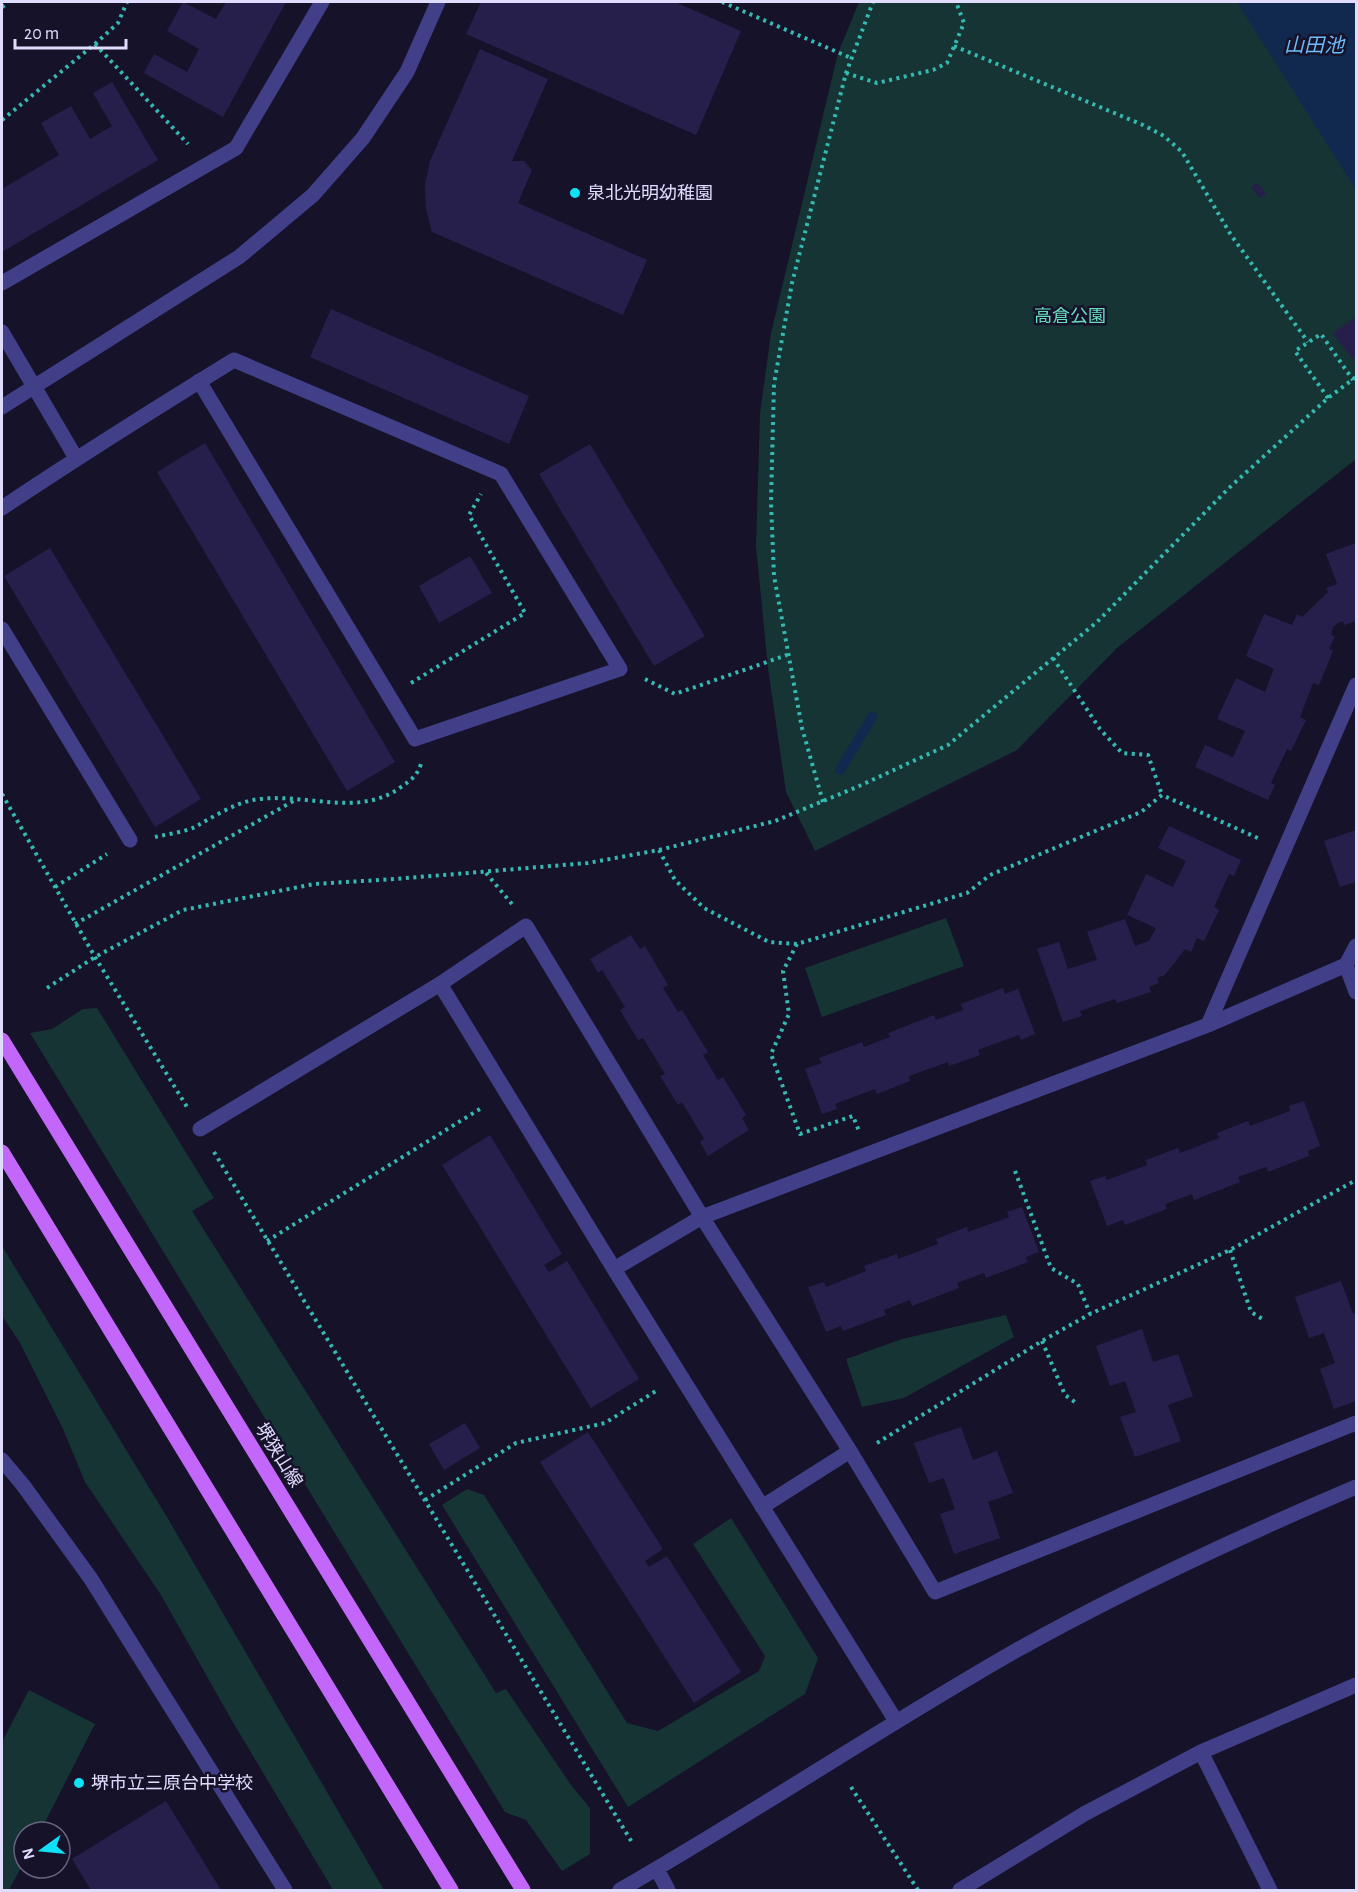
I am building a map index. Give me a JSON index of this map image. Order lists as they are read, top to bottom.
{
  "streets": {
    "main road": ["堺狭山線"]
  },
  "water": ["山田池"],
  "parks": ["高倉公園"],
  "places": ["泉北光明幼稚園", "堺市立三原台中学校"],
  "scale_bar": "20 m",
  "north": "left"
}
